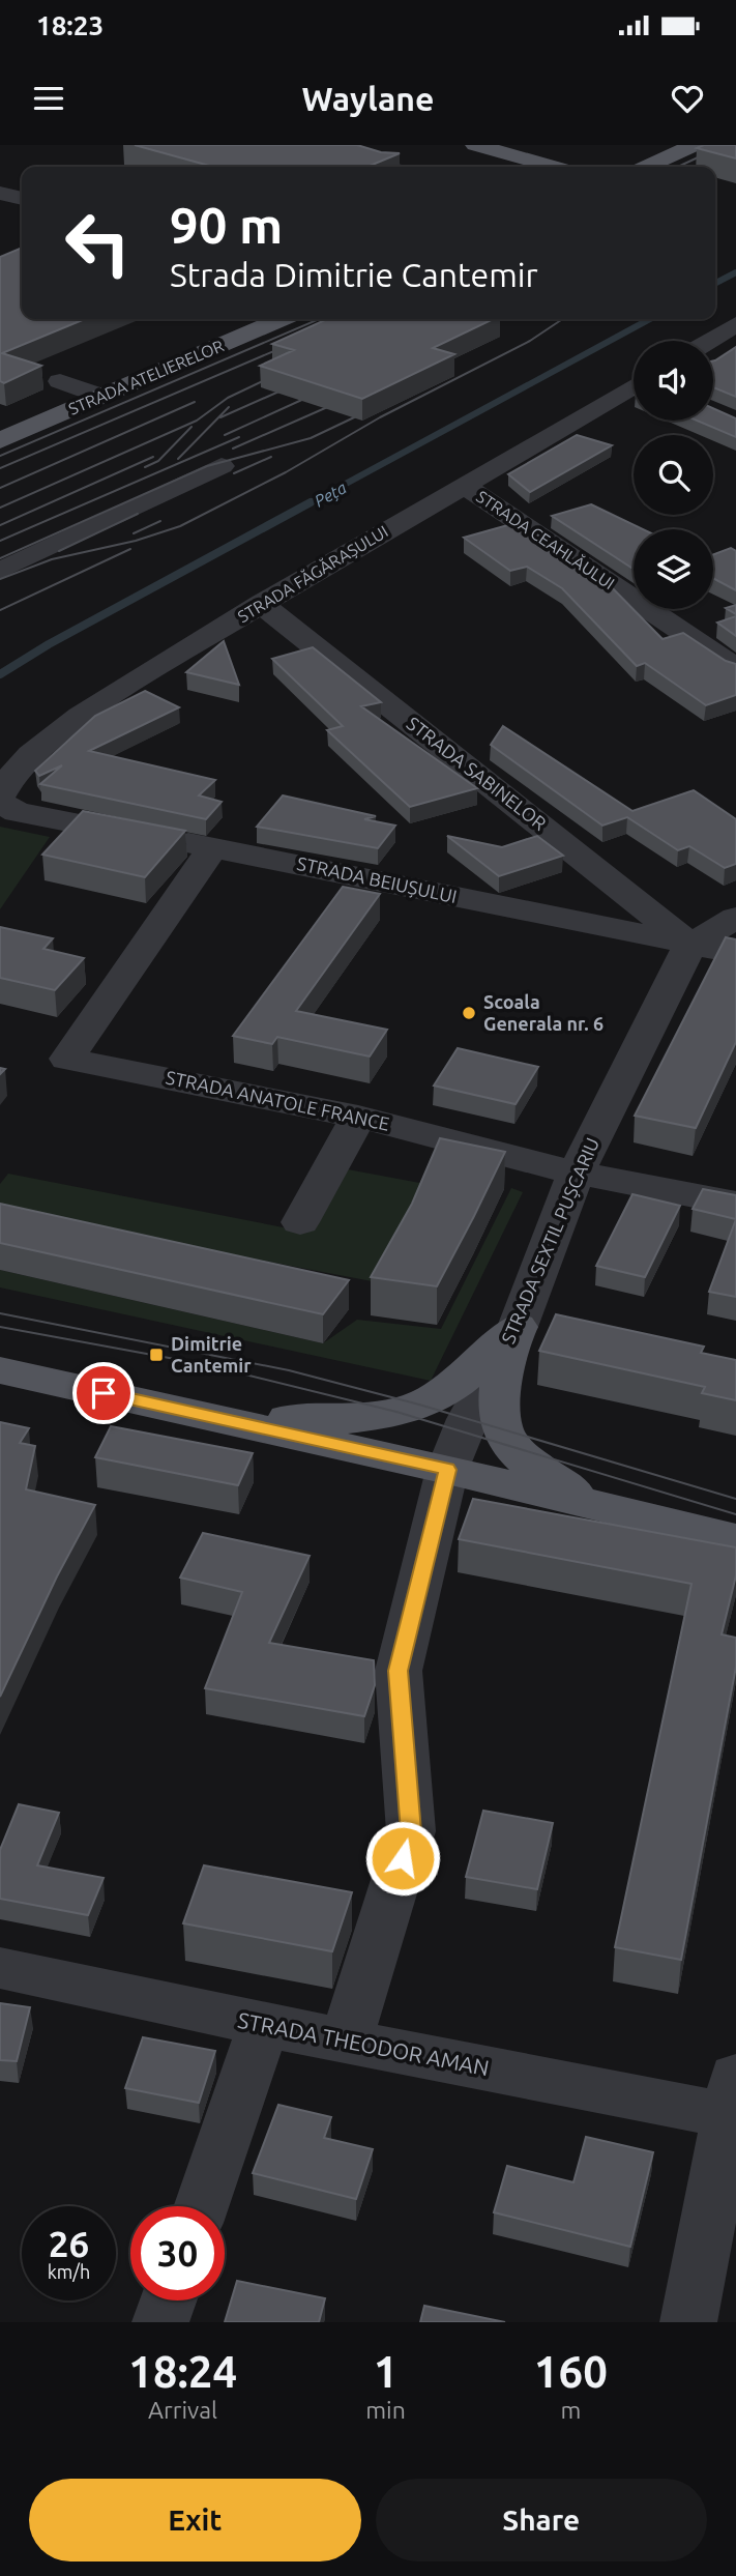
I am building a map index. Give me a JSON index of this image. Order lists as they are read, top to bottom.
{
  "streets": {
    "main road": ["STRADA ATELIERELOR"],
    "street": [
      "STRADA CEAHLĂULUI",
      "STRADA FĂGĂRAȘULUI",
      "STRADA SABINELOR",
      "STRADA BEIUȘULUI",
      "STRADA ANATOLE FRANCE",
      "STRADA SEXTIL PUȘCARIU",
      "STRADA THEODOR AMAN"
    ]
  },
  "crossings": [
    ["STRADA CEAHLĂULUI", "STRADA FĂGĂRAȘULUI"],
    ["STRADA FĂGĂRAȘULUI", "STRADA SABINELOR"],
    ["STRADA FĂGĂRAȘULUI", "STRADA BEIUȘULUI"],
    ["STRADA SABINELOR", "STRADA BEIUȘULUI"],
    ["STRADA SABINELOR", "STRADA SEXTIL PUȘCARIU"],
    ["STRADA BEIUȘULUI", "STRADA ANATOLE FRANCE"],
    ["STRADA BEIUȘULUI", "STRADA SEXTIL PUȘCARIU"],
    ["STRADA ANATOLE FRANCE", "STRADA SEXTIL PUȘCARIU"],
    ["STRADA SEXTIL PUȘCARIU", "STRADA THEODOR AMAN"]
  ],
  "water": ["Peța"],
  "places": {
    "other": ["Scoala Generala nr. 6"],
    "transit": ["Dimitrie Cantemir"]
  },
  "page": {
    "status": "18:23",
    "header": "Waylane",
    "turn": ["90 m", "Strada Dimitrie Cantemir"],
    "speed": "26 km/h",
    "limit": "30",
    "eta": [
      "18:24",
      "Arrival",
      "1",
      "min",
      "160",
      "m"
    ],
    "buttons": ["Exit", "Share"]
  }
}
